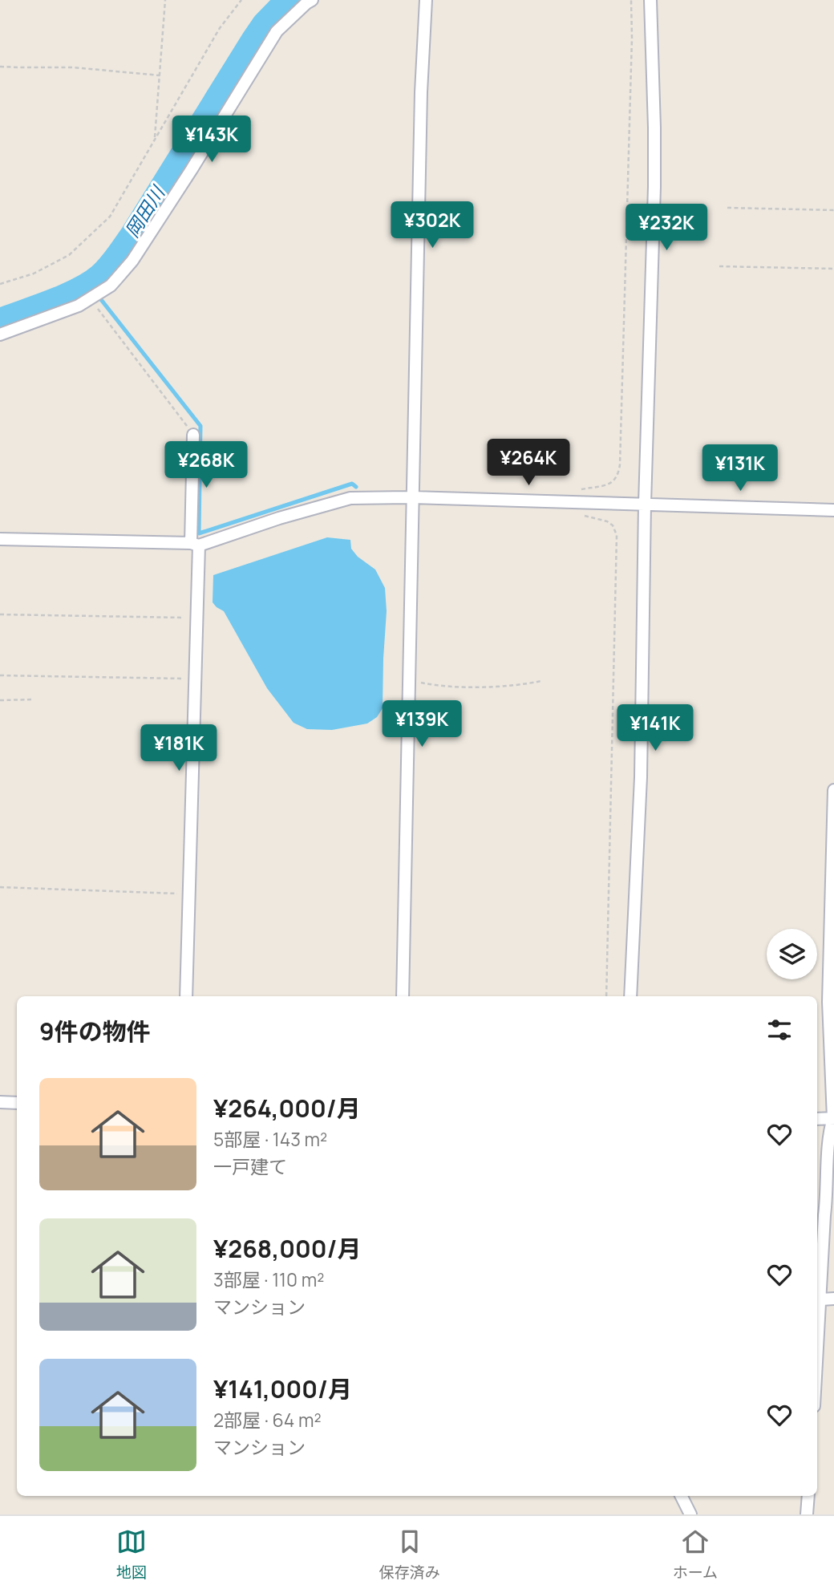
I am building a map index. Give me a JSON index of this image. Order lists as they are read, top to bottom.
{
  "water": ["岡田川"],
  "page": {
    "price": [
      "¥143K",
      "¥302K",
      "¥232K",
      "¥264K",
      "¥268K",
      "¥131K",
      "¥139K",
      "¥141K",
      "¥181K"
    ],
    "heading": "9件の物件",
    "list": [
      {
        "name": "¥264,000/月",
        "note": "5部屋 · 143 m² · 一戸建て"
      },
      {
        "name": "¥268,000/月",
        "note": "3部屋 · 110 m² · マンション"
      },
      {
        "name": "¥141,000/月",
        "note": "2部屋 · 64 m² · マンション"
      }
    ],
    "tabs": ["地図", "保存済み", "ホーム"]
  }
}
